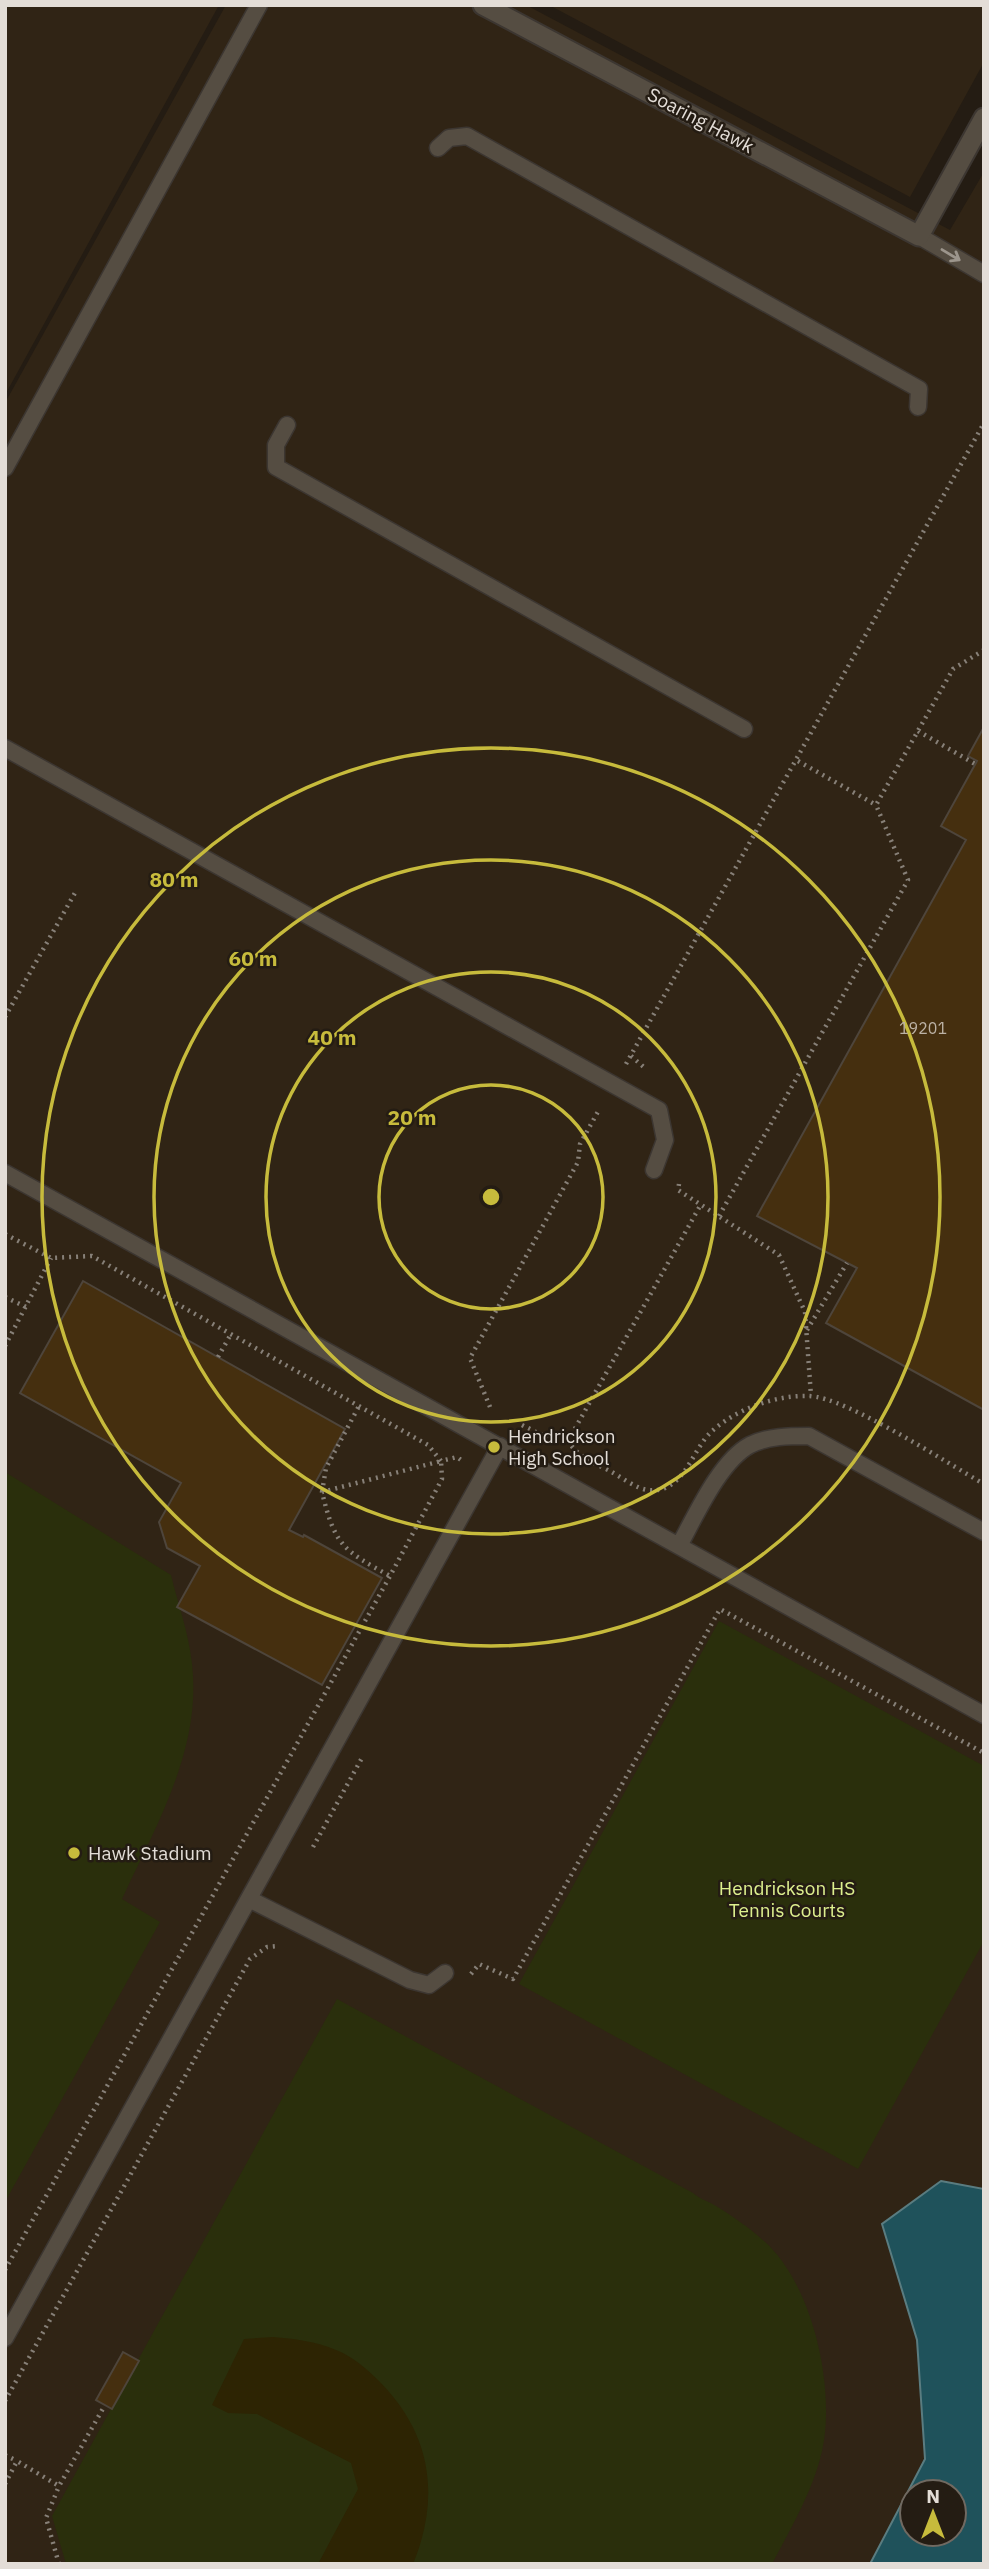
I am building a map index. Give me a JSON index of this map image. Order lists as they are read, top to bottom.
{
  "streets": {
    "street": ["Soaring Hawk"]
  },
  "parks": ["Hendrickson HS Tennis Courts"],
  "places": ["Hendrickson High School", "Hawk Stadium"],
  "house_numbers": ["19201"],
  "north": "top",
  "rings": [
    "80 m",
    "60 m",
    "40 m",
    "20 m"
  ]
}
